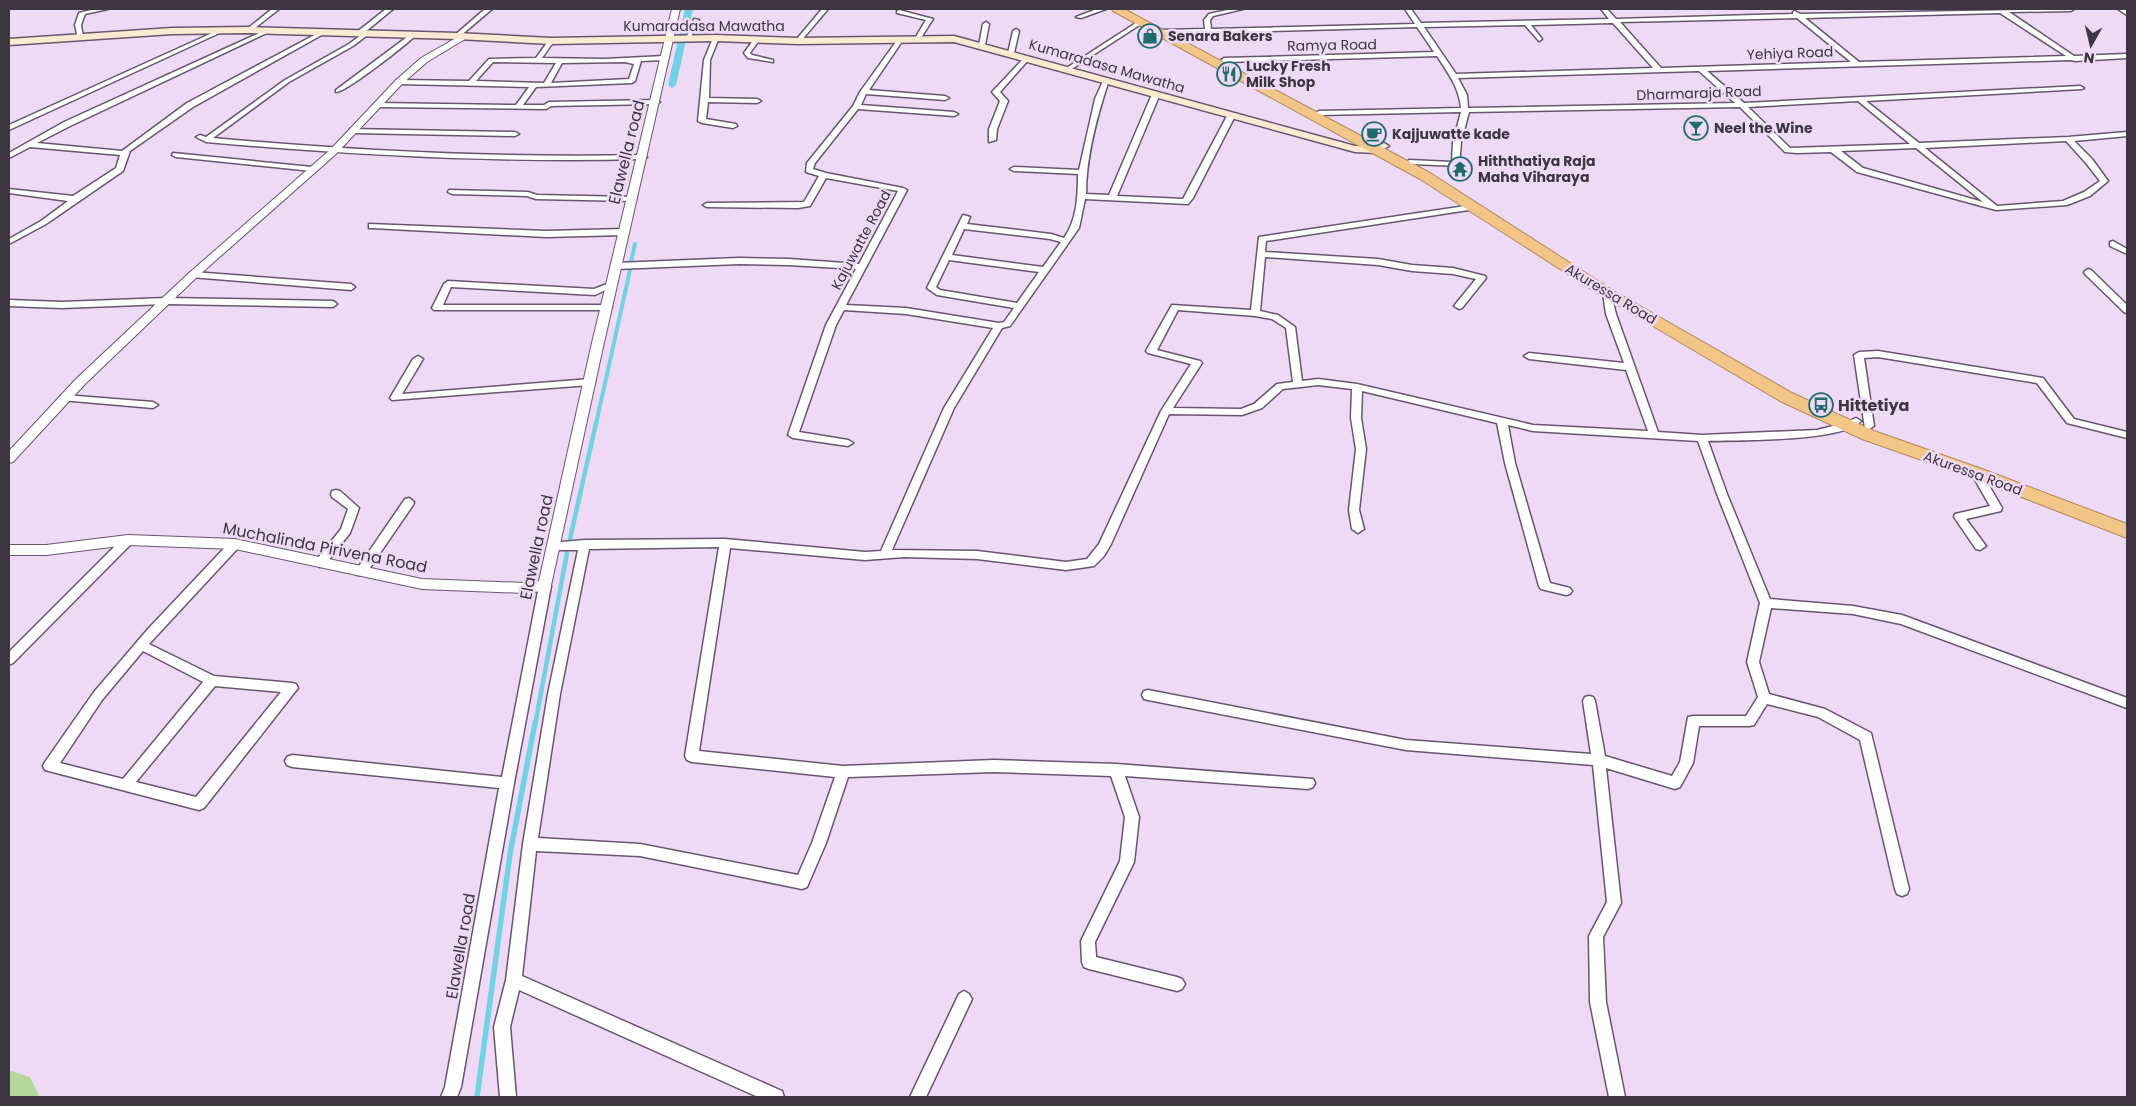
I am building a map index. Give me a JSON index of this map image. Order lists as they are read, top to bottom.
{
  "streets": {
    "highway": ["Akuressa Road"],
    "main road": ["Kumaradasa Mawatha"],
    "street": [
      "Ramya Road",
      "Yehiya Road",
      "Dharmaraja Road",
      "Elawella road",
      "Kajuwatte Road",
      "Muchalinda Pirivena Road"
    ]
  },
  "crossings": [
    ["Kumaradasa Mawatha", "Elawella road"],
    ["Kumaradasa Mawatha", "Akuressa Road"],
    ["Ramya Road", "Akuressa Road"],
    ["Dharmaraja Road", "Akuressa Road"],
    ["Elawella road", "Muchalinda Pirivena Road"]
  ],
  "places": {
    "shop": ["Senara Bakers"],
    "restaurant": ["Lucky Fresh Milk Shop"],
    "bar": ["Neel the Wine"],
    "cafe": ["Kajjuwatte kade"],
    "temple": ["Hiththatiya Raja Maha Viharaya"],
    "bus stop": ["Hittetiya"]
  },
  "north": "bottom"
}
